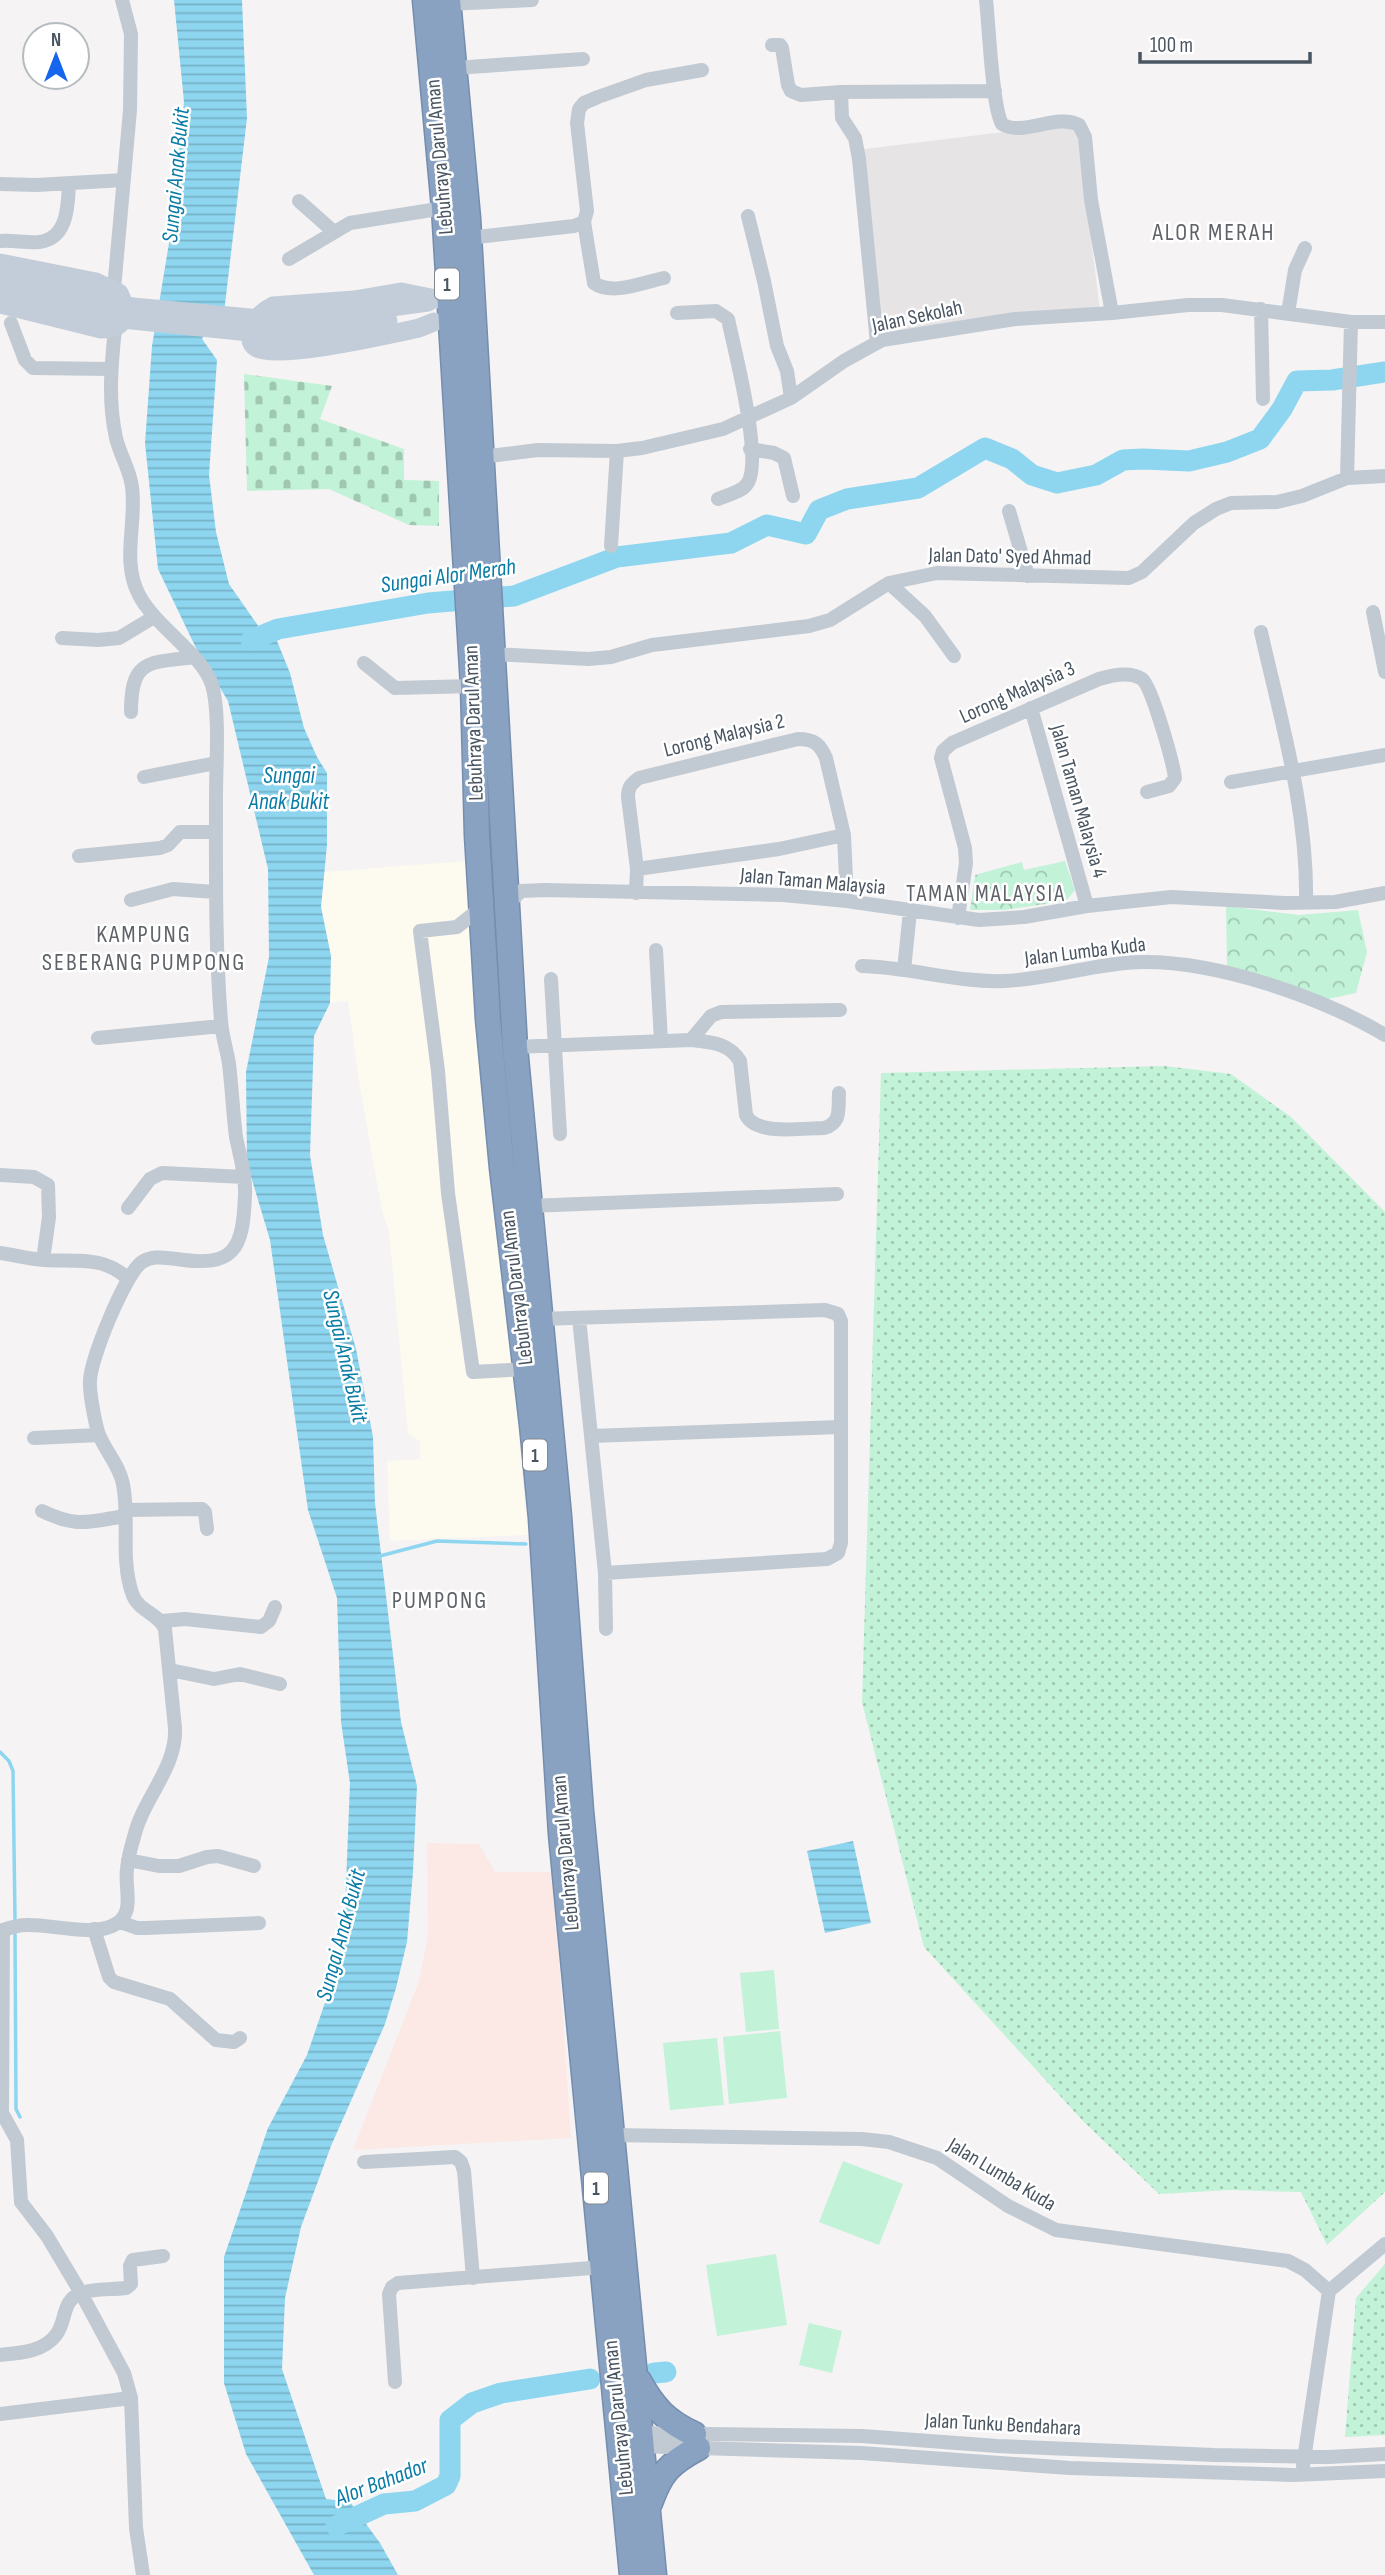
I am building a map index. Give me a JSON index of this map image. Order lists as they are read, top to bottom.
{
  "streets": {
    "highway": ["Lebuhraya Darul Aman", "1"],
    "street": [
      "Jalan Sekolah",
      "Jalan Dato' Syed Ahmad",
      "Lorong Malaysia 3",
      "Lorong Malaysia 2",
      "Jalan Taman Malaysia 4",
      "Jalan Taman Malaysia",
      "Jalan Lumba Kuda",
      "Jalan Tunku Bendahara"
    ]
  },
  "crossings": [
    ["Lebuhraya Darul Aman", "Jalan Sekolah"],
    ["Lebuhraya Darul Aman", "Jalan Dato' Syed Ahmad"],
    ["Lebuhraya Darul Aman", "Jalan Taman Malaysia"],
    ["Lebuhraya Darul Aman", "Jalan Lumba Kuda"],
    ["Lebuhraya Darul Aman", "Jalan Tunku Bendahara"],
    ["Lorong Malaysia 3", "Jalan Taman Malaysia 4"],
    ["Lorong Malaysia 3", "Jalan Taman Malaysia"],
    ["Lorong Malaysia 2", "Jalan Taman Malaysia"],
    ["Jalan Taman Malaysia 4", "Jalan Taman Malaysia"]
  ],
  "districts": [
    "ALOR MERAH",
    "TAMAN MALAYSIA",
    "KAMPUNG SEBERANG PUMPONG",
    "PUMPONG"
  ],
  "water": ["Sungai Anak Bukit", "Sungai Alor Merah", "Alor Bahador"],
  "scale_bar": "100 m",
  "north": "top"
}
